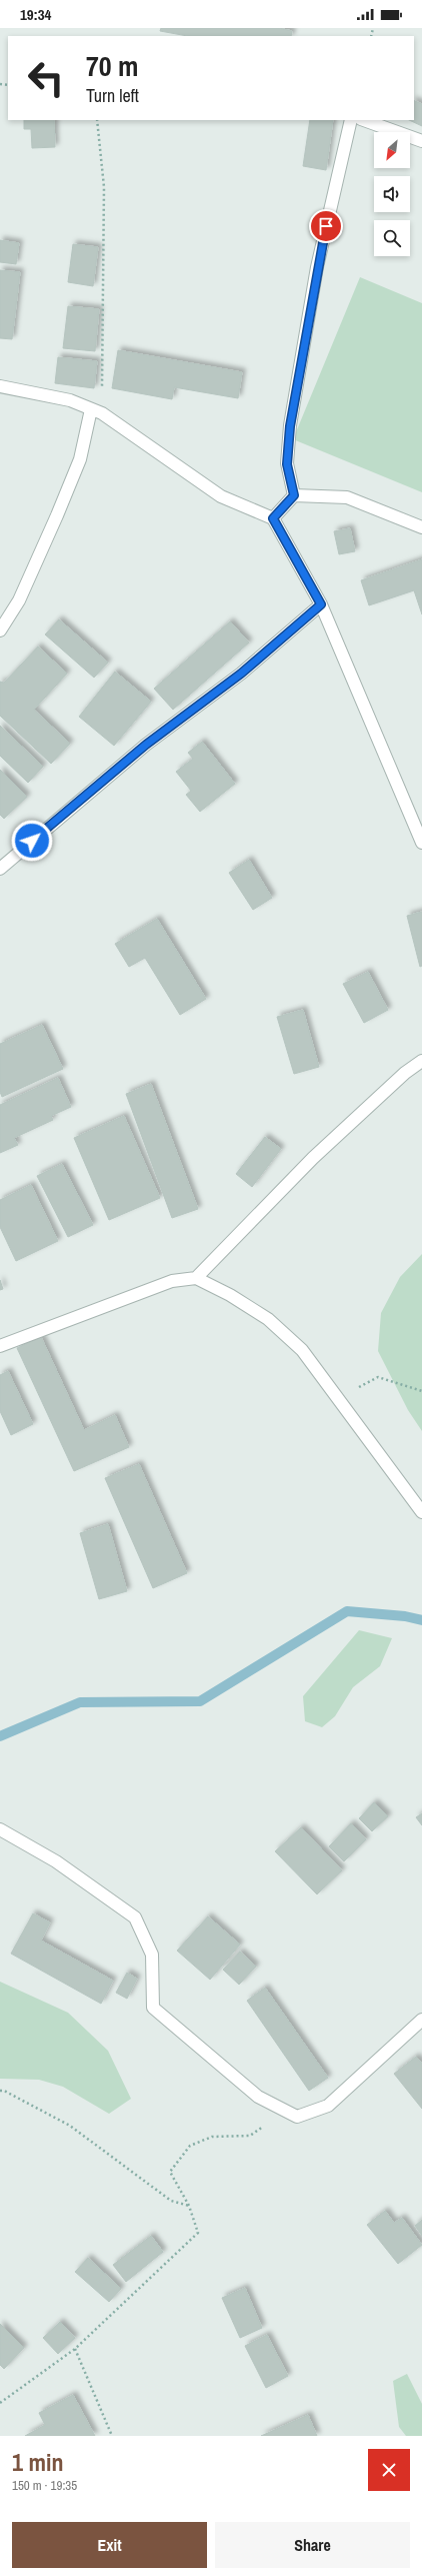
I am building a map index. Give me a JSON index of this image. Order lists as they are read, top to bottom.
{
  "north": "bottom left",
  "page": {
    "status": "19:34",
    "turn": ["70 m", "Turn left"],
    "heading": ["1 min", "150 m · 19:35"],
    "buttons": ["Exit", "Share"]
  }
}
